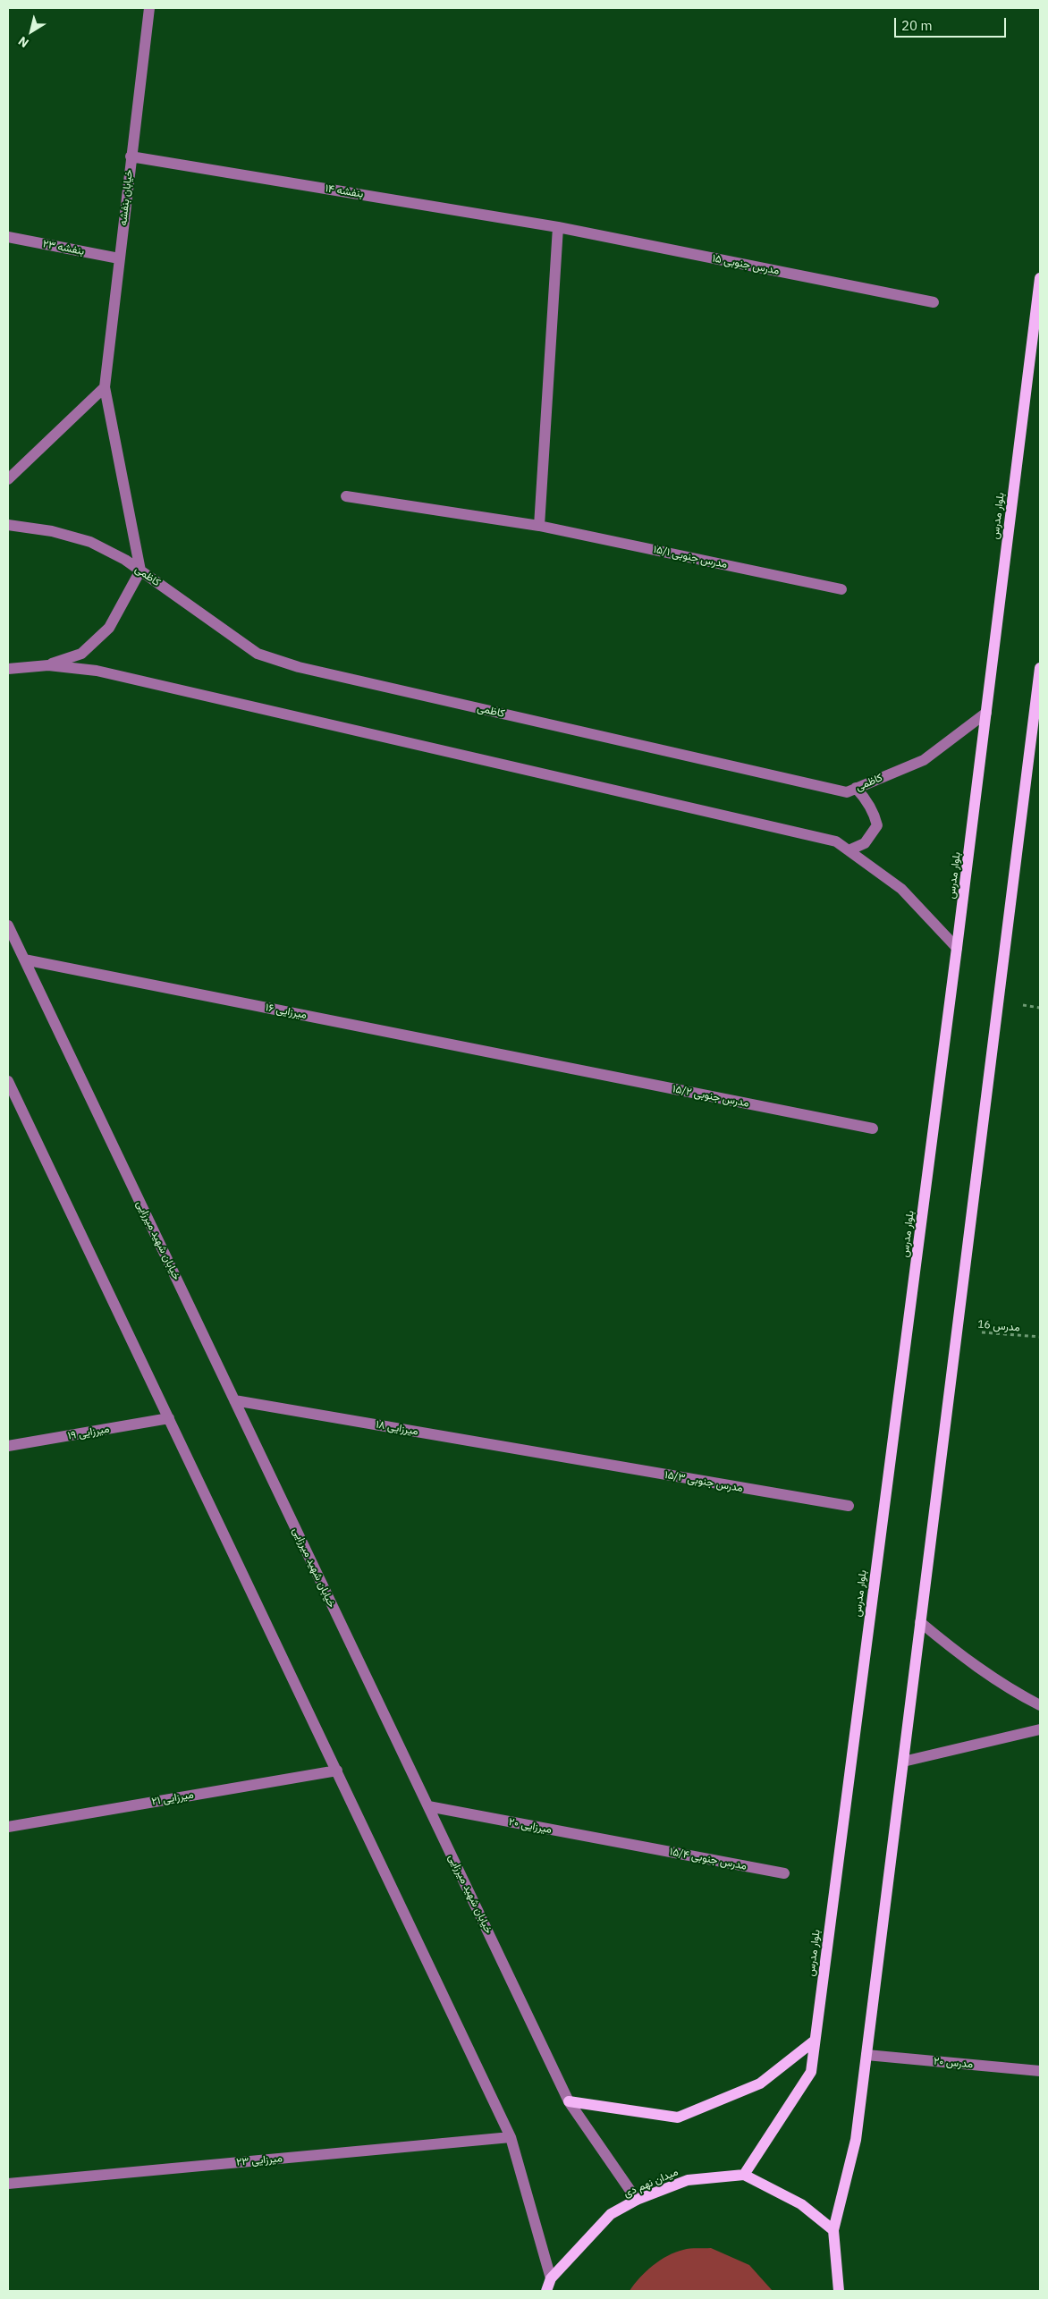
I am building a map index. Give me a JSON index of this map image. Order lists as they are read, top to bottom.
{
  "streets": {
    "main road": ["بلوار مدرس", "میدان نهم دی"],
    "street": [
      "بنفشه ۱۴",
      "خیابان بنفشه",
      "بنفشه ۲۳",
      "مدرس جنوبی ۱۵",
      "مدرس جنوبی ۱۵/۱",
      "کاظمی",
      "میرزایی ۱۶",
      "مدرس جنوبی ۱۵/۲",
      "خیابان شهید میرزایی",
      "میرزایی ۱۸",
      "میرزایی ۱۹",
      "مدرس جنوبی ۱۵/۳",
      "میرزایی ۲۱",
      "میرزایی ۲۰",
      "مدرس جنوبی ۱۵/۴",
      "مدرس ۲۰",
      "میرزایی ۲۳"
    ],
    "path": ["مدرس 16"]
  },
  "crossings": [
    ["بنفشه ۱۴", "خیابان بنفشه"],
    ["بنفشه ۱۴", "مدرس جنوبی ۱۵"],
    ["خیابان بنفشه", "بنفشه ۲۳"],
    ["خیابان بنفشه", "کاظمی"],
    ["بلوار مدرس", "کاظمی"],
    ["بلوار مدرس", "میدان نهم دی"],
    ["میرزایی ۱۶", "مدرس جنوبی ۱۵/۲"],
    ["میرزایی ۱۶", "خیابان شهید میرزایی"],
    ["خیابان شهید میرزایی", "میرزایی ۱۸"],
    ["خیابان شهید میرزایی", "میرزایی ۲۰"],
    ["خیابان شهید میرزایی", "میدان نهم دی"],
    ["میرزایی ۱۸", "مدرس جنوبی ۱۵/۳"],
    ["میرزایی ۲۰", "مدرس جنوبی ۱۵/۴"]
  ],
  "scale_bar": "20 m",
  "north": "bottom left"
}
